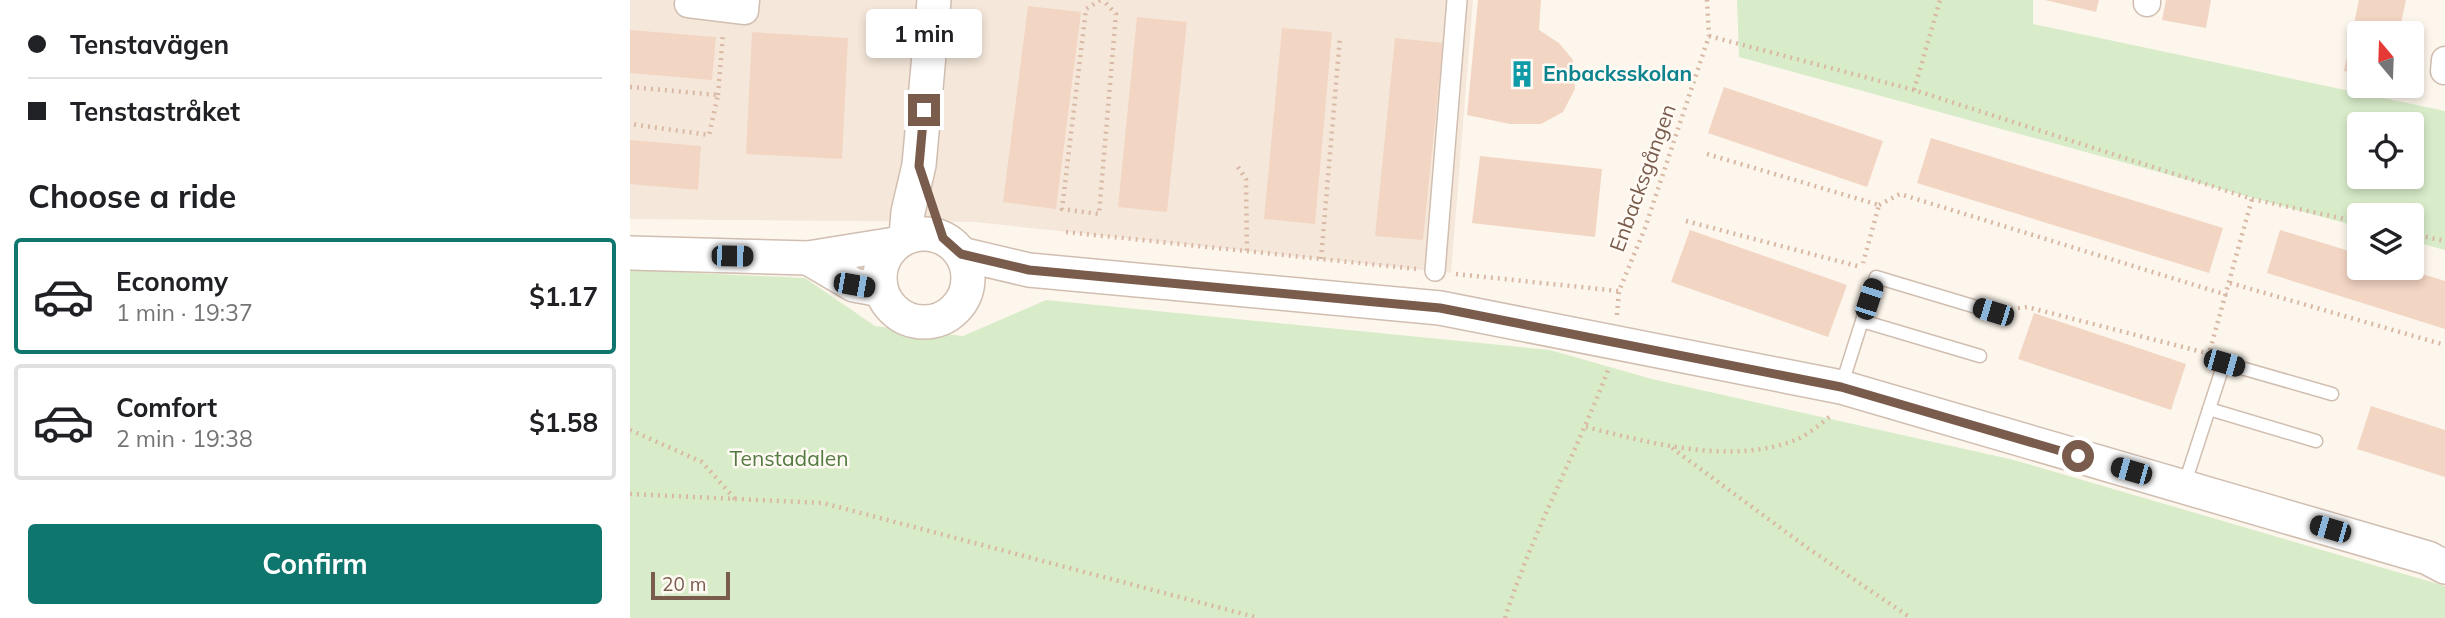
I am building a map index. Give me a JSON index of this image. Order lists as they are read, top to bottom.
{
  "streets": {
    "path": ["Enbacksgången"]
  },
  "parks": ["Tenstadalen"],
  "places": {
    "building": ["Enbacksskolan"]
  },
  "scale_bar": "20 m",
  "north": "top",
  "page": {
    "banner": ["Tenstavägen", "Tenstastråket"],
    "bubble": "1 min",
    "heading": "Choose a ride",
    "list": [
      {
        "name": "Economy",
        "note": "1 min · 19:37",
        "value": "$1.17"
      },
      {
        "name": "Comfort",
        "note": "2 min · 19:38",
        "value": "$1.58"
      }
    ],
    "buttons": "Confirm",
    "scale": "20 m"
  }
}
